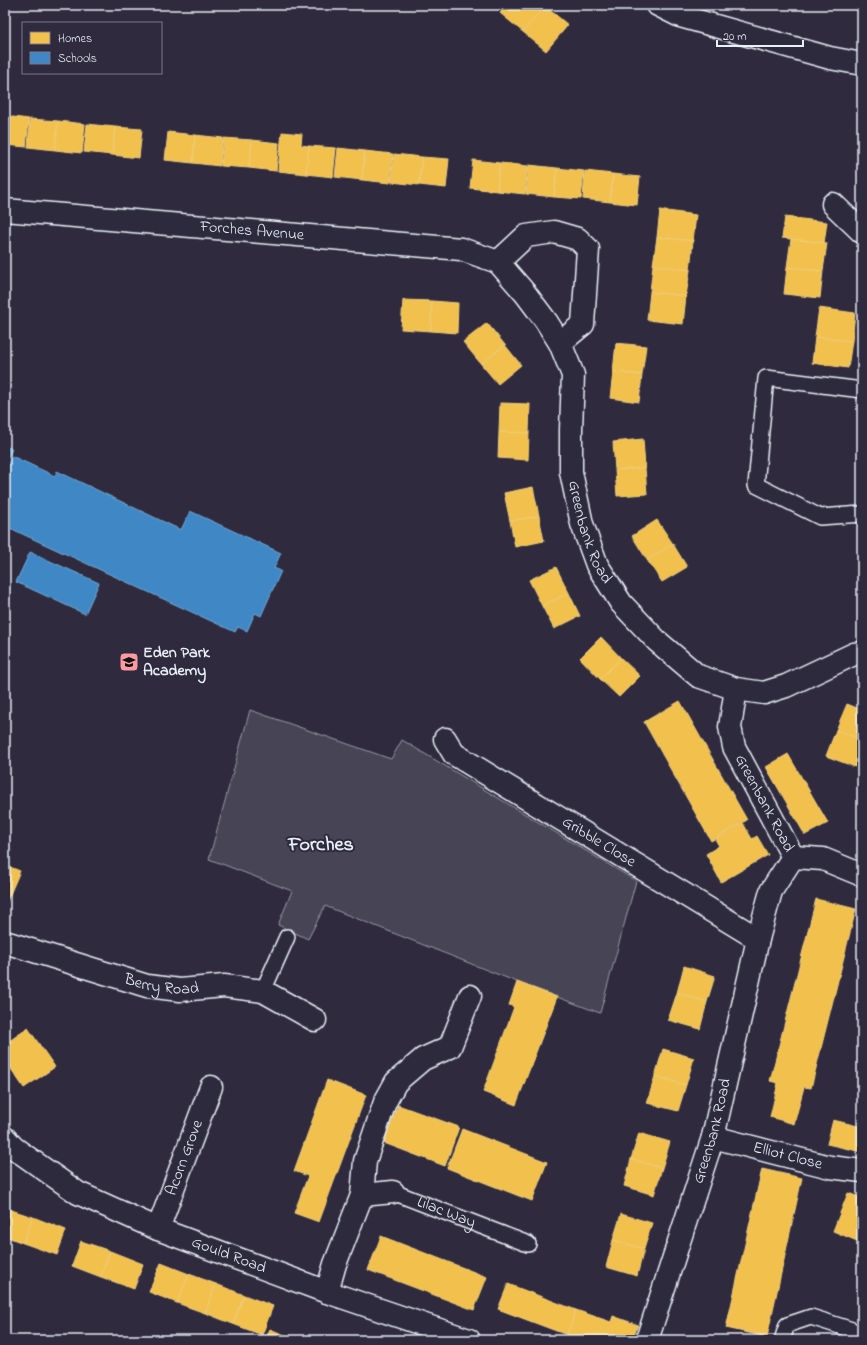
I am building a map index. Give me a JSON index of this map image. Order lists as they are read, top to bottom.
{
  "streets": {
    "street": [
      "Forches Avenue",
      "Greenbank Road",
      "Gribble Close",
      "Berry Road",
      "Elliot Close",
      "Acorn Grove",
      "Lilac Way",
      "Gould Road"
    ]
  },
  "crossings": [
    ["Forches Avenue", "Greenbank Road"],
    ["Greenbank Road", "Gribble Close"],
    ["Greenbank Road", "Elliot Close"],
    ["Acorn Grove", "Gould Road"]
  ],
  "districts": ["Forches"],
  "places": {
    "school or university": ["Eden Park Academy"]
  },
  "legend": ["Homes", "Schools"],
  "scale_bar": "20 m"
}
